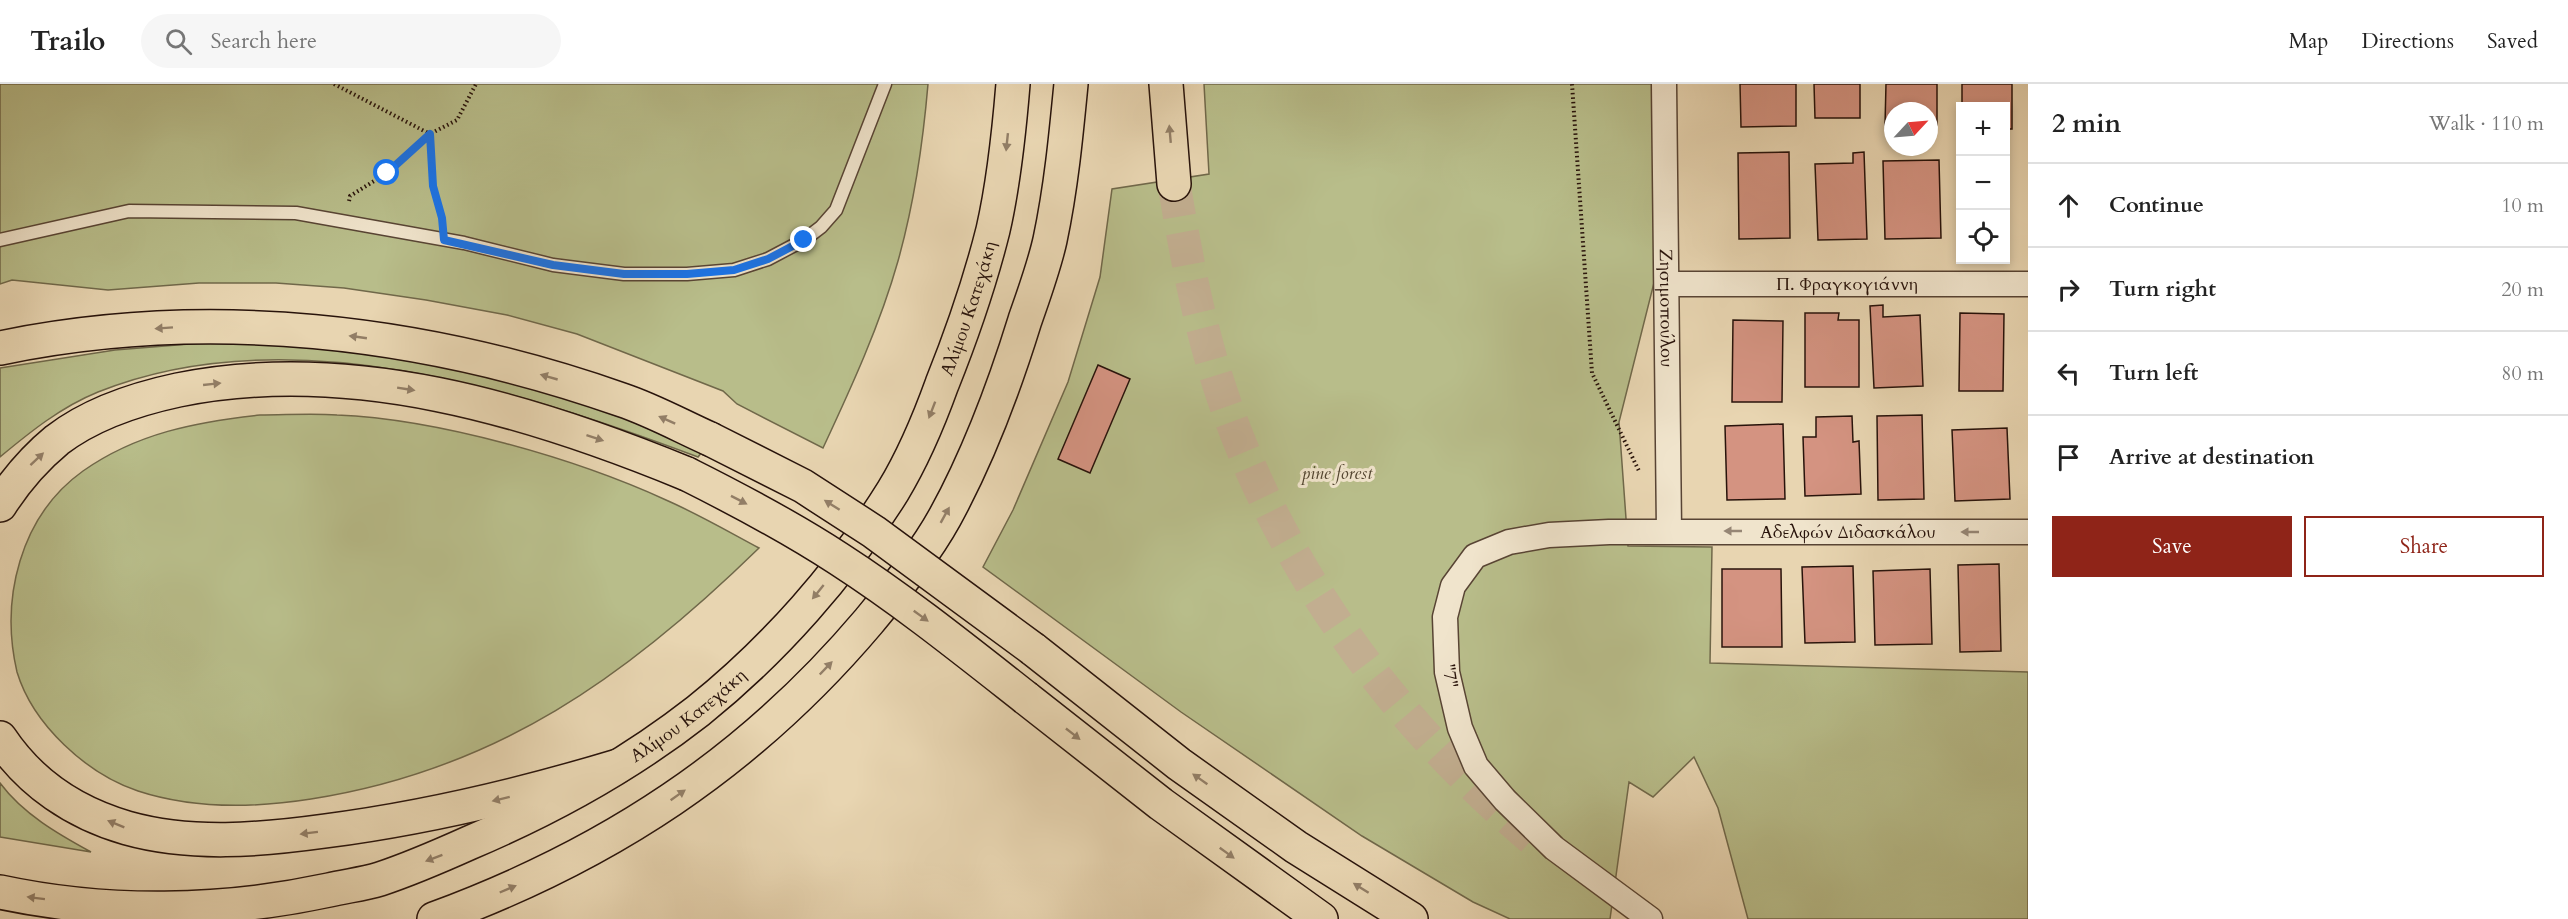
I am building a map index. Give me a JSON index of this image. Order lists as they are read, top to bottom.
{
  "streets": {
    "main road": ["Αλίμου Κατεχάκη"],
    "street": [
      "Π. Φραγκογιάννη",
      "Ζησιμοπούλου",
      "Αδελφών Διδασκάλου",
      "\"7\""
    ]
  },
  "crossings": [
    ["Π. Φραγκογιάννη", "Ζησιμοπούλου"],
    ["Ζησιμοπούλου", "Αδελφών Διδασκάλου"],
    ["Ζησιμοπούλου", "\"7\""],
    ["Αδελφών Διδασκάλου", "\"7\""]
  ],
  "one_way": ["Αδελφών Διδασκάλου"],
  "parks": ["pine forest"],
  "north": "top right",
  "page": {
    "header": "Trailo",
    "search": "Search here",
    "nav": ["Map", "Directions", "Saved"],
    "heading": ["2 min", "Walk · 110 m"],
    "map_buttons": ["+", "−"],
    "list": [
      ["Continue", "10 m"],
      ["Turn right", "20 m"],
      ["Turn left", "80 m"],
      "Arrive at destination"
    ],
    "buttons": ["Save", "Share"]
  }
}
